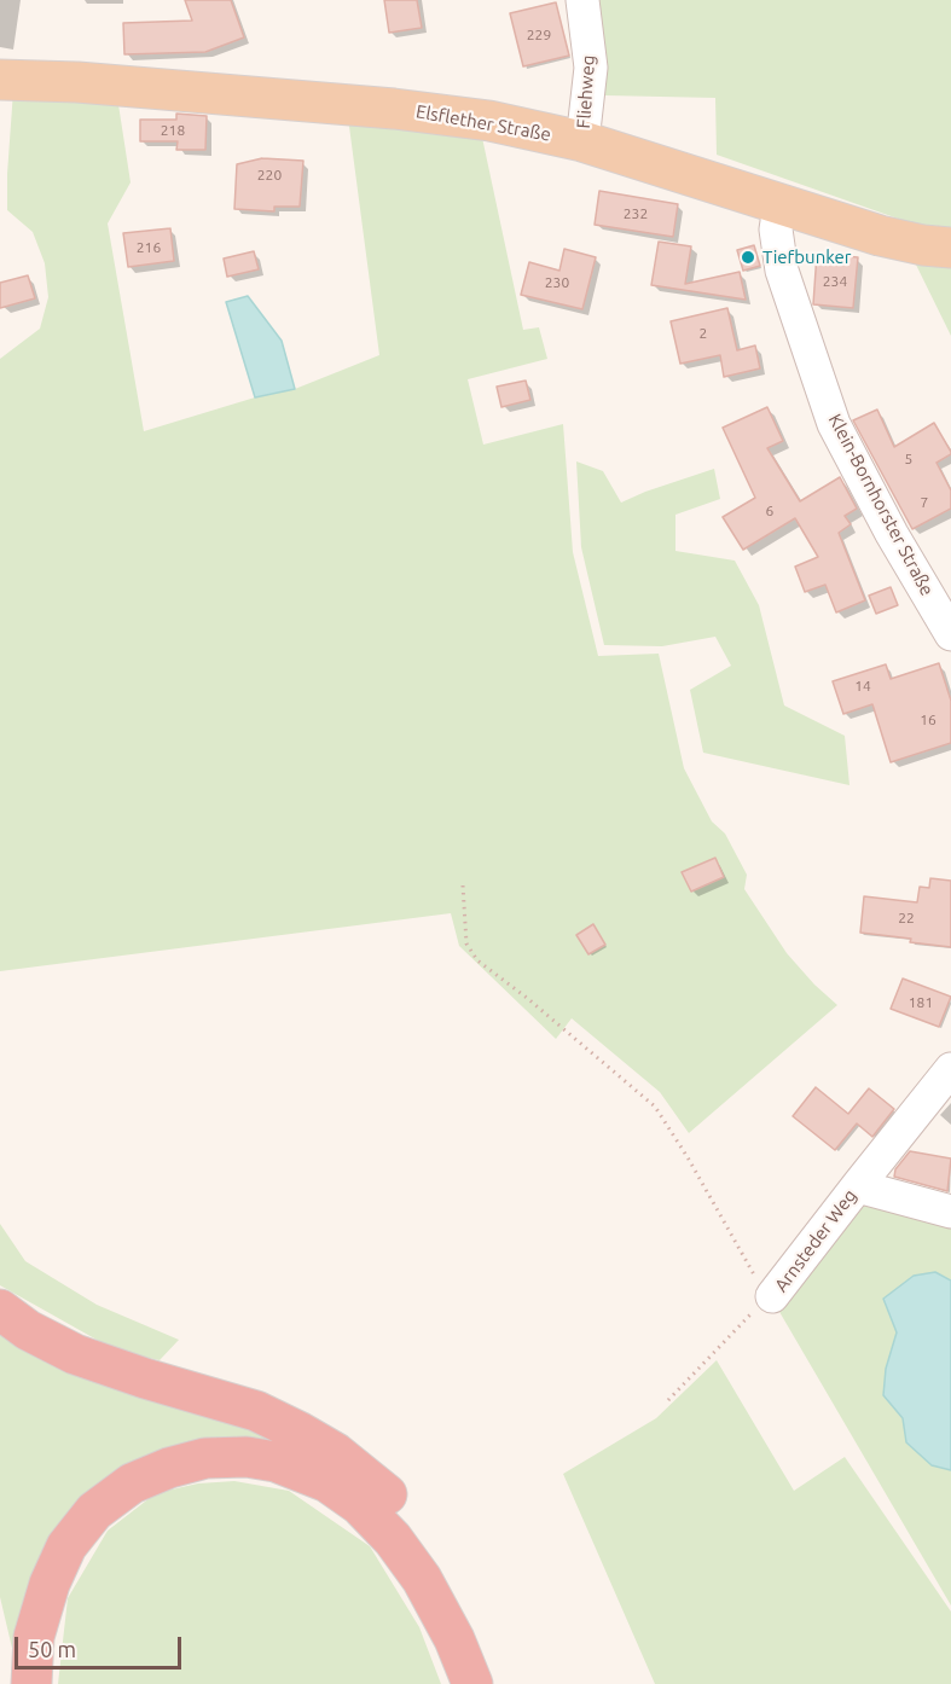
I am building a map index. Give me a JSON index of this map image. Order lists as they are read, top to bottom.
{
  "streets": {
    "main road": ["Elsflether Straße"],
    "street": ["Fliehweg", "Klein-Bornhorster Straße", "Arnsteder Weg"]
  },
  "crossings": [
    ["Fliehweg", "Elsflether Straße"],
    ["Elsflether Straße", "Klein-Bornhorster Straße"]
  ],
  "places": ["Tiefbunker"],
  "house_numbers": [
    "229",
    "218",
    "220",
    "232",
    "216",
    "234",
    "230",
    "2",
    "5",
    "7",
    "6",
    "14",
    "16",
    "22",
    "181"
  ],
  "scale_bar": "50 m"
}
